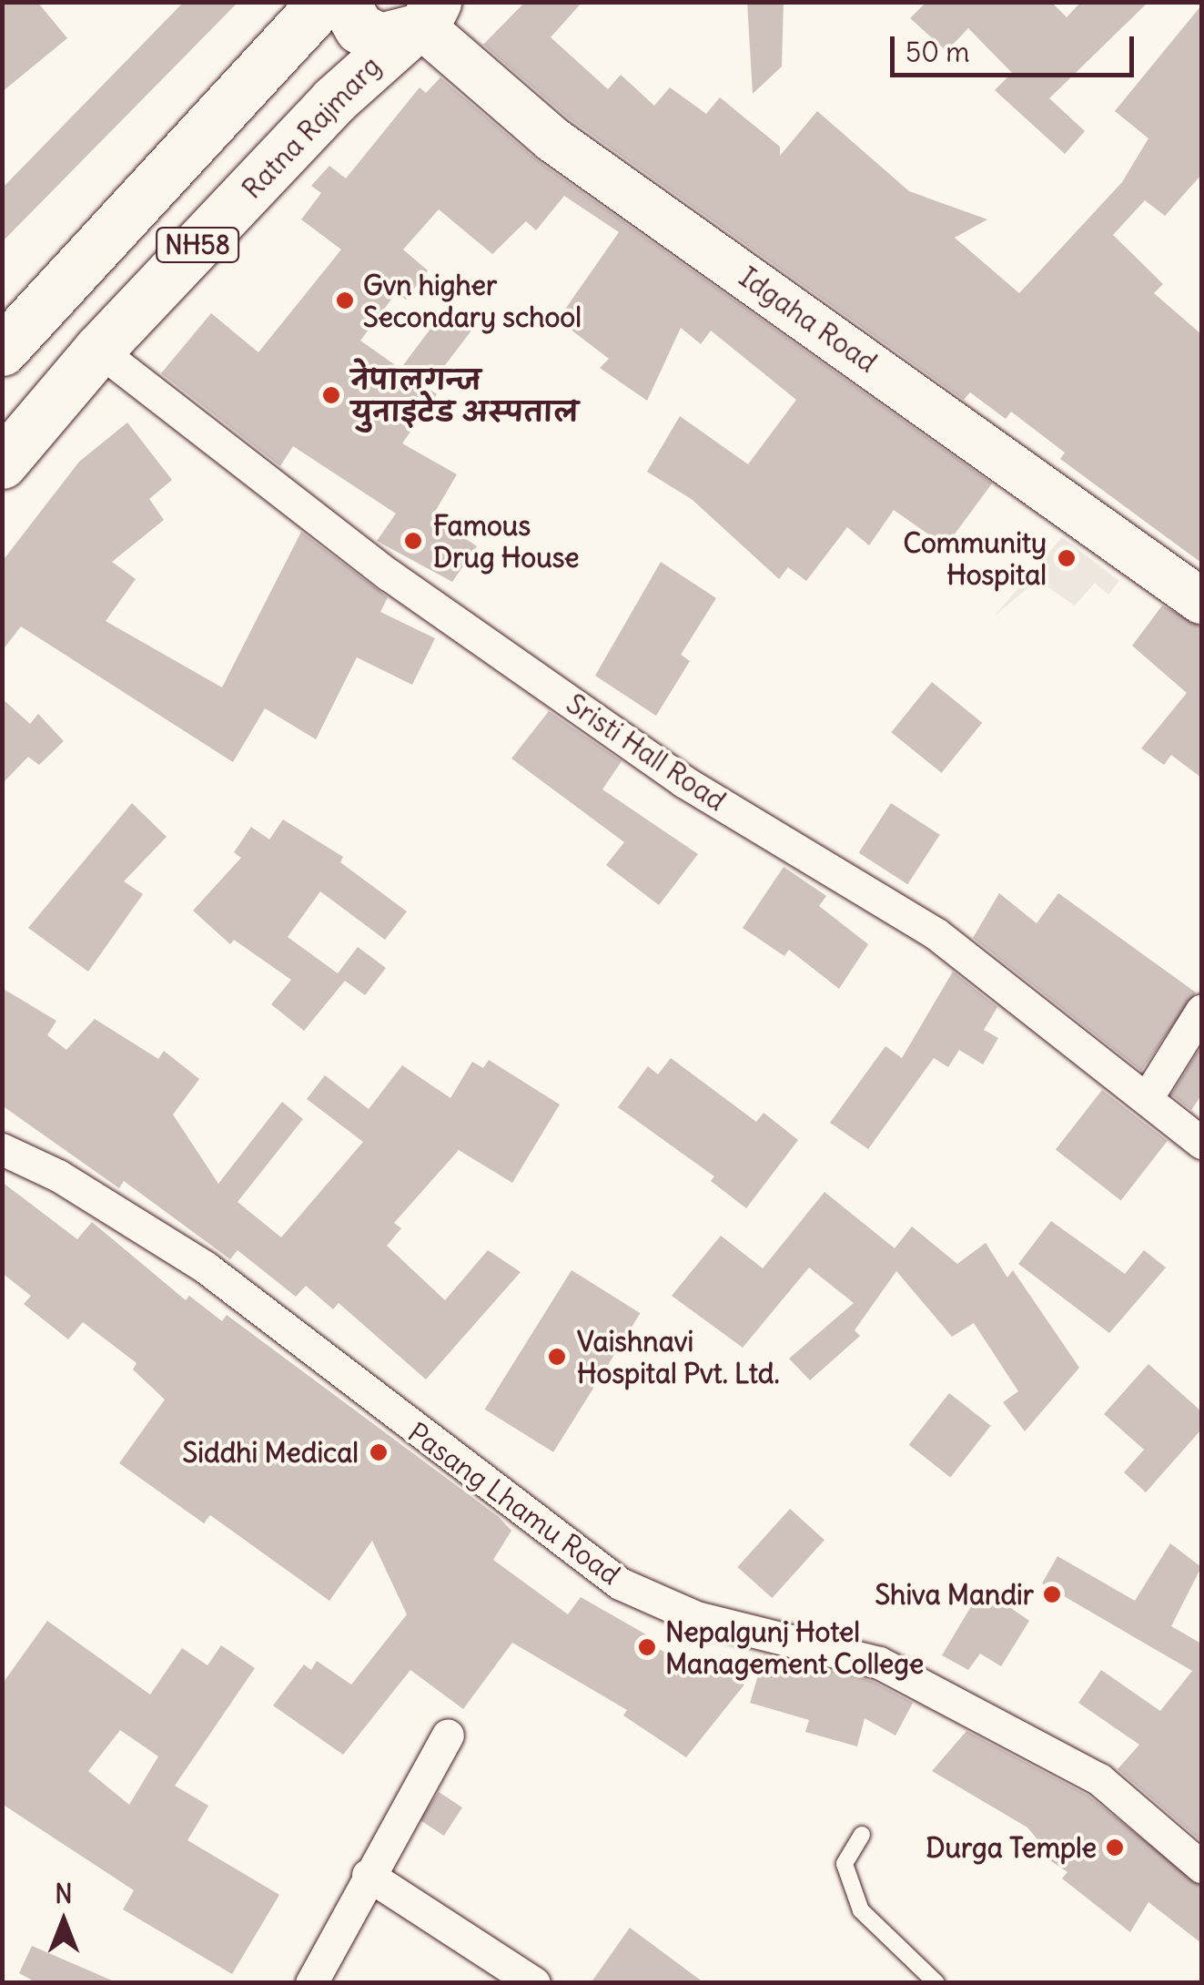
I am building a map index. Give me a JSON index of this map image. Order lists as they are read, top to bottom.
{
  "streets": {
    "highway": ["Ratna Rajmarg", "NH58"],
    "street": ["Idgaha Road", "Sristi Hall Road", "Pasang Lhamu Road"]
  },
  "crossings": [
    ["Ratna Rajmarg", "Idgaha Road"],
    ["Ratna Rajmarg", "Sristi Hall Road"]
  ],
  "places": [
    "Gvn higher Secondary school",
    "नेपालगन्ज युनाइटेड अस्पताल",
    "Famous Drug House",
    "Community Hospital",
    "Vaishnavi Hospital Pvt. Ltd.",
    "Siddhi Medical",
    "Shiva Mandir",
    "Nepalgunj Hotel Management College",
    "Durga Temple"
  ],
  "scale_bar": "50 m",
  "north": "top"
}
